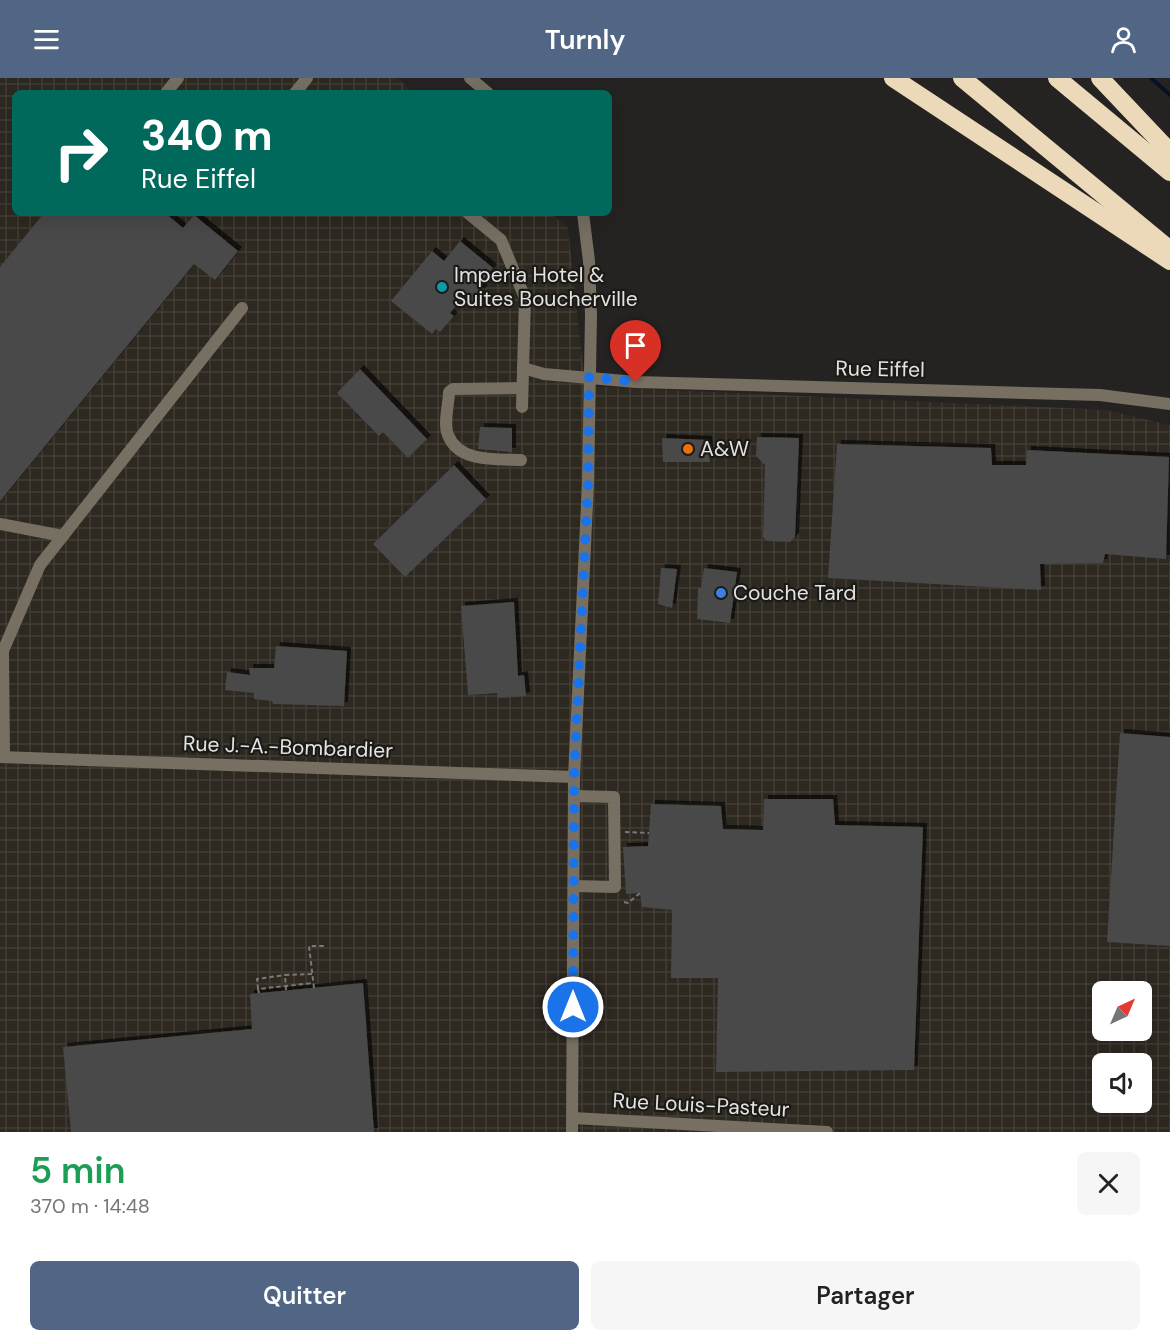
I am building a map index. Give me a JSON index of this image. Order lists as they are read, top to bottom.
{
  "streets": {
    "street": ["Rue Eiffel", "Rue J.-A.-Bombardier", "Rue Louis-Pasteur"]
  },
  "places": ["Imperia Hotel & Suites Boucherville", "A&W", "Couche Tard"],
  "north": "top right",
  "page": {
    "header": "Turnly",
    "turn": ["340 m", "Rue Eiffel"],
    "heading": ["5 min", "370 m · 14:48"],
    "buttons": ["Quitter", "Partager"]
  }
}
